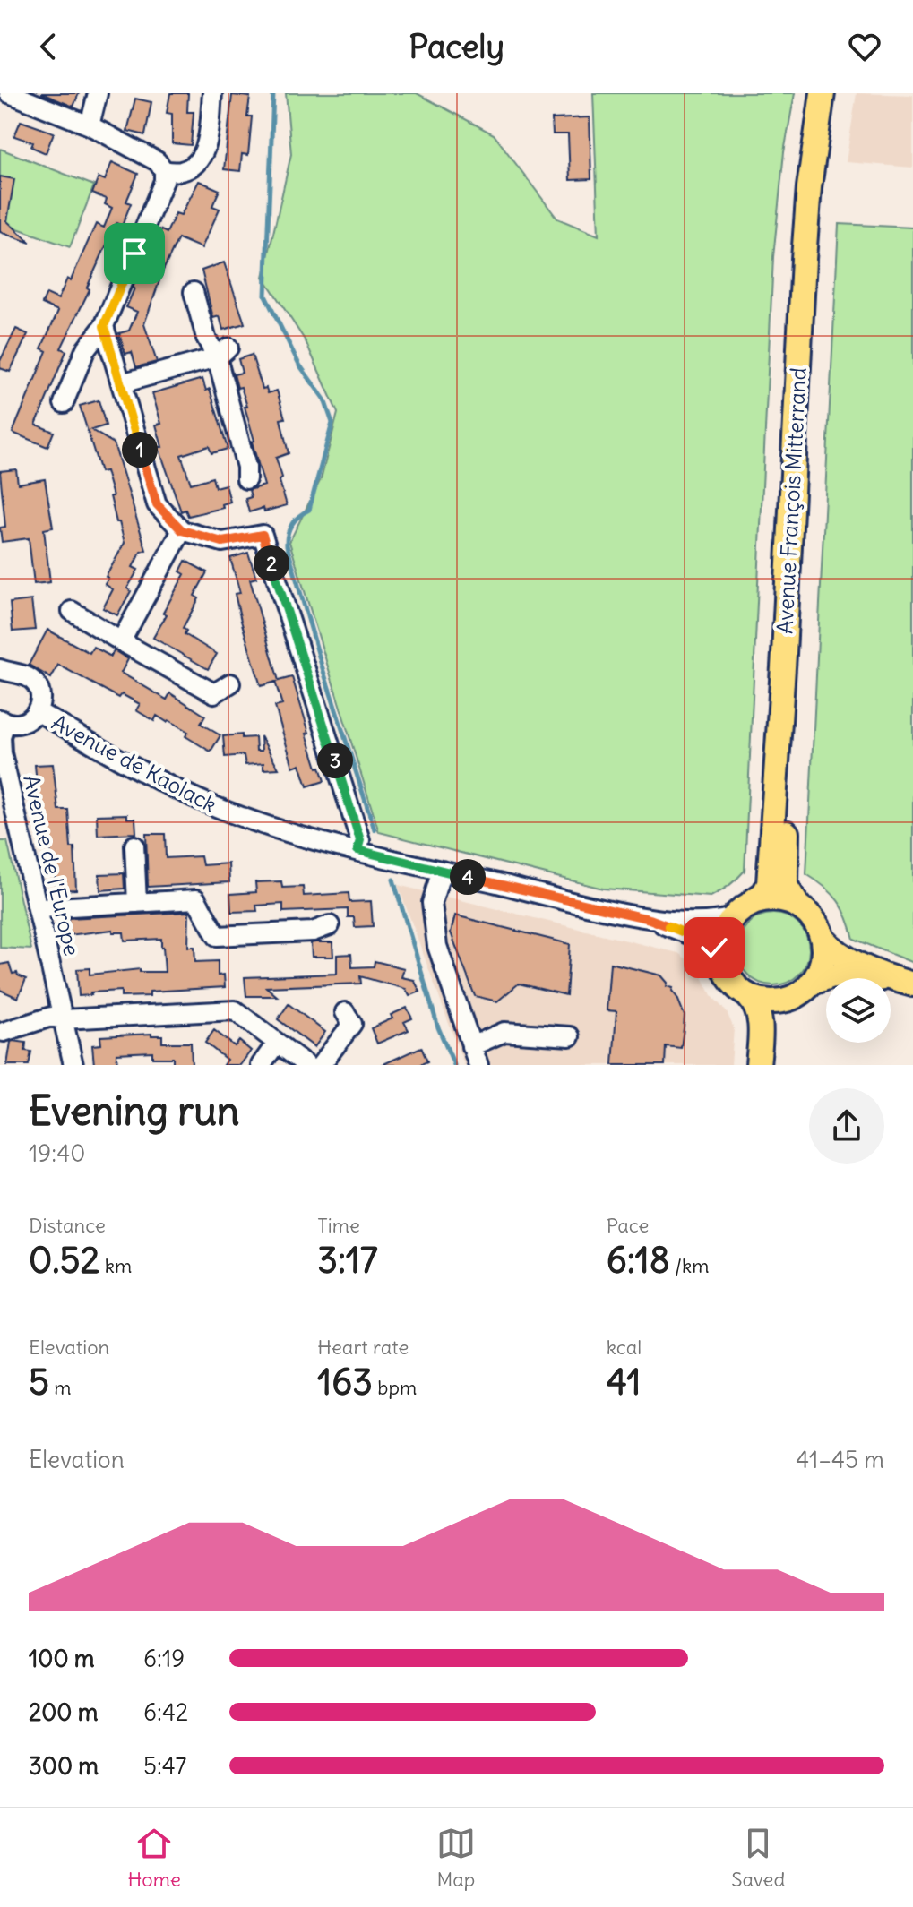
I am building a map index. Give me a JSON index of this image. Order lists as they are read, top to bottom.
{
  "streets": {
    "main road": ["Avenue François Mitterrand"],
    "street": ["Avenue de Kaolack", "Avenue de l'Europe"]
  },
  "crossings": [
    ["Avenue François Mitterrand", "Avenue de Kaolack"],
    ["Avenue de Kaolack", "Avenue de l'Europe"]
  ],
  "page": {
    "header": "Pacely",
    "pins": [
      "1",
      "2",
      "3",
      "4"
    ],
    "heading": ["Evening run", "19:40"],
    "stats": [
      ["Distance", "0.52 km"],
      ["Time", "3:17"],
      ["Pace", "6:18 /km"],
      ["Elevation", "5 m"],
      ["Heart rate", "163 bpm"],
      ["kcal", "41"]
    ],
    "chart": ["Elevation", "41–45 m"],
    "list": [
      {
        "name": "100 m",
        "note": "6:19"
      },
      {
        "name": "200 m",
        "note": "6:42"
      },
      {
        "name": "300 m",
        "note": "5:47"
      }
    ],
    "tabs": ["Home", "Map", "Saved"]
  }
}
